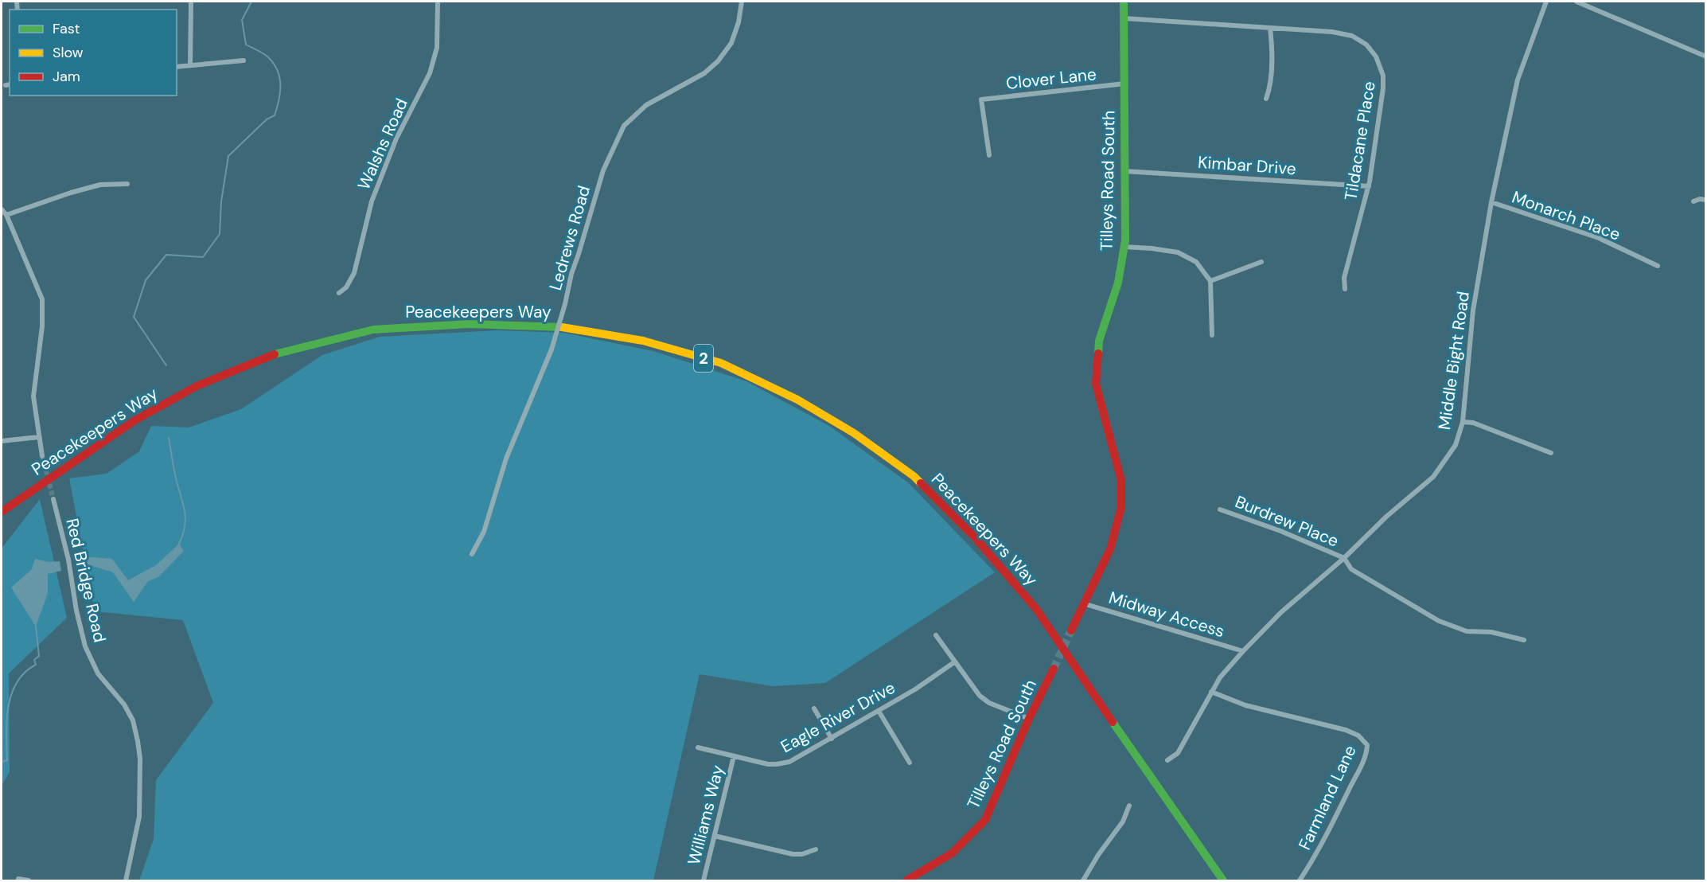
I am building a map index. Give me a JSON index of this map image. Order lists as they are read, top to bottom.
{
  "streets": {
    "main road": ["Tilleys Road South", "Peacekeepers Way", "2"],
    "street": [
      "Clover Lane",
      "Tildacane Place",
      "Walshs Road",
      "Kimbar Drive",
      "Monarch Place",
      "Ledrews Road",
      "Middle Bight Road",
      "Burdrew Place",
      "Red Bridge Road",
      "Midway Access",
      "Eagle River Drive",
      "Farmland Lane",
      "Williams Way"
    ]
  },
  "crossings": [
    ["Clover Lane", "Tilleys Road South"],
    ["Tildacane Place", "Kimbar Drive"],
    ["Tildacane Place", "Tilleys Road South"],
    ["Kimbar Drive", "Tilleys Road South"],
    ["Tilleys Road South", "Midway Access"],
    ["Monarch Place", "Middle Bight Road"],
    ["Middle Bight Road", "Burdrew Place"],
    ["Middle Bight Road", "Midway Access"],
    ["Middle Bight Road", "Farmland Lane"],
    ["Eagle River Drive", "Williams Way"]
  ],
  "legend": ["Fast", "Slow", "Jam"]
}
